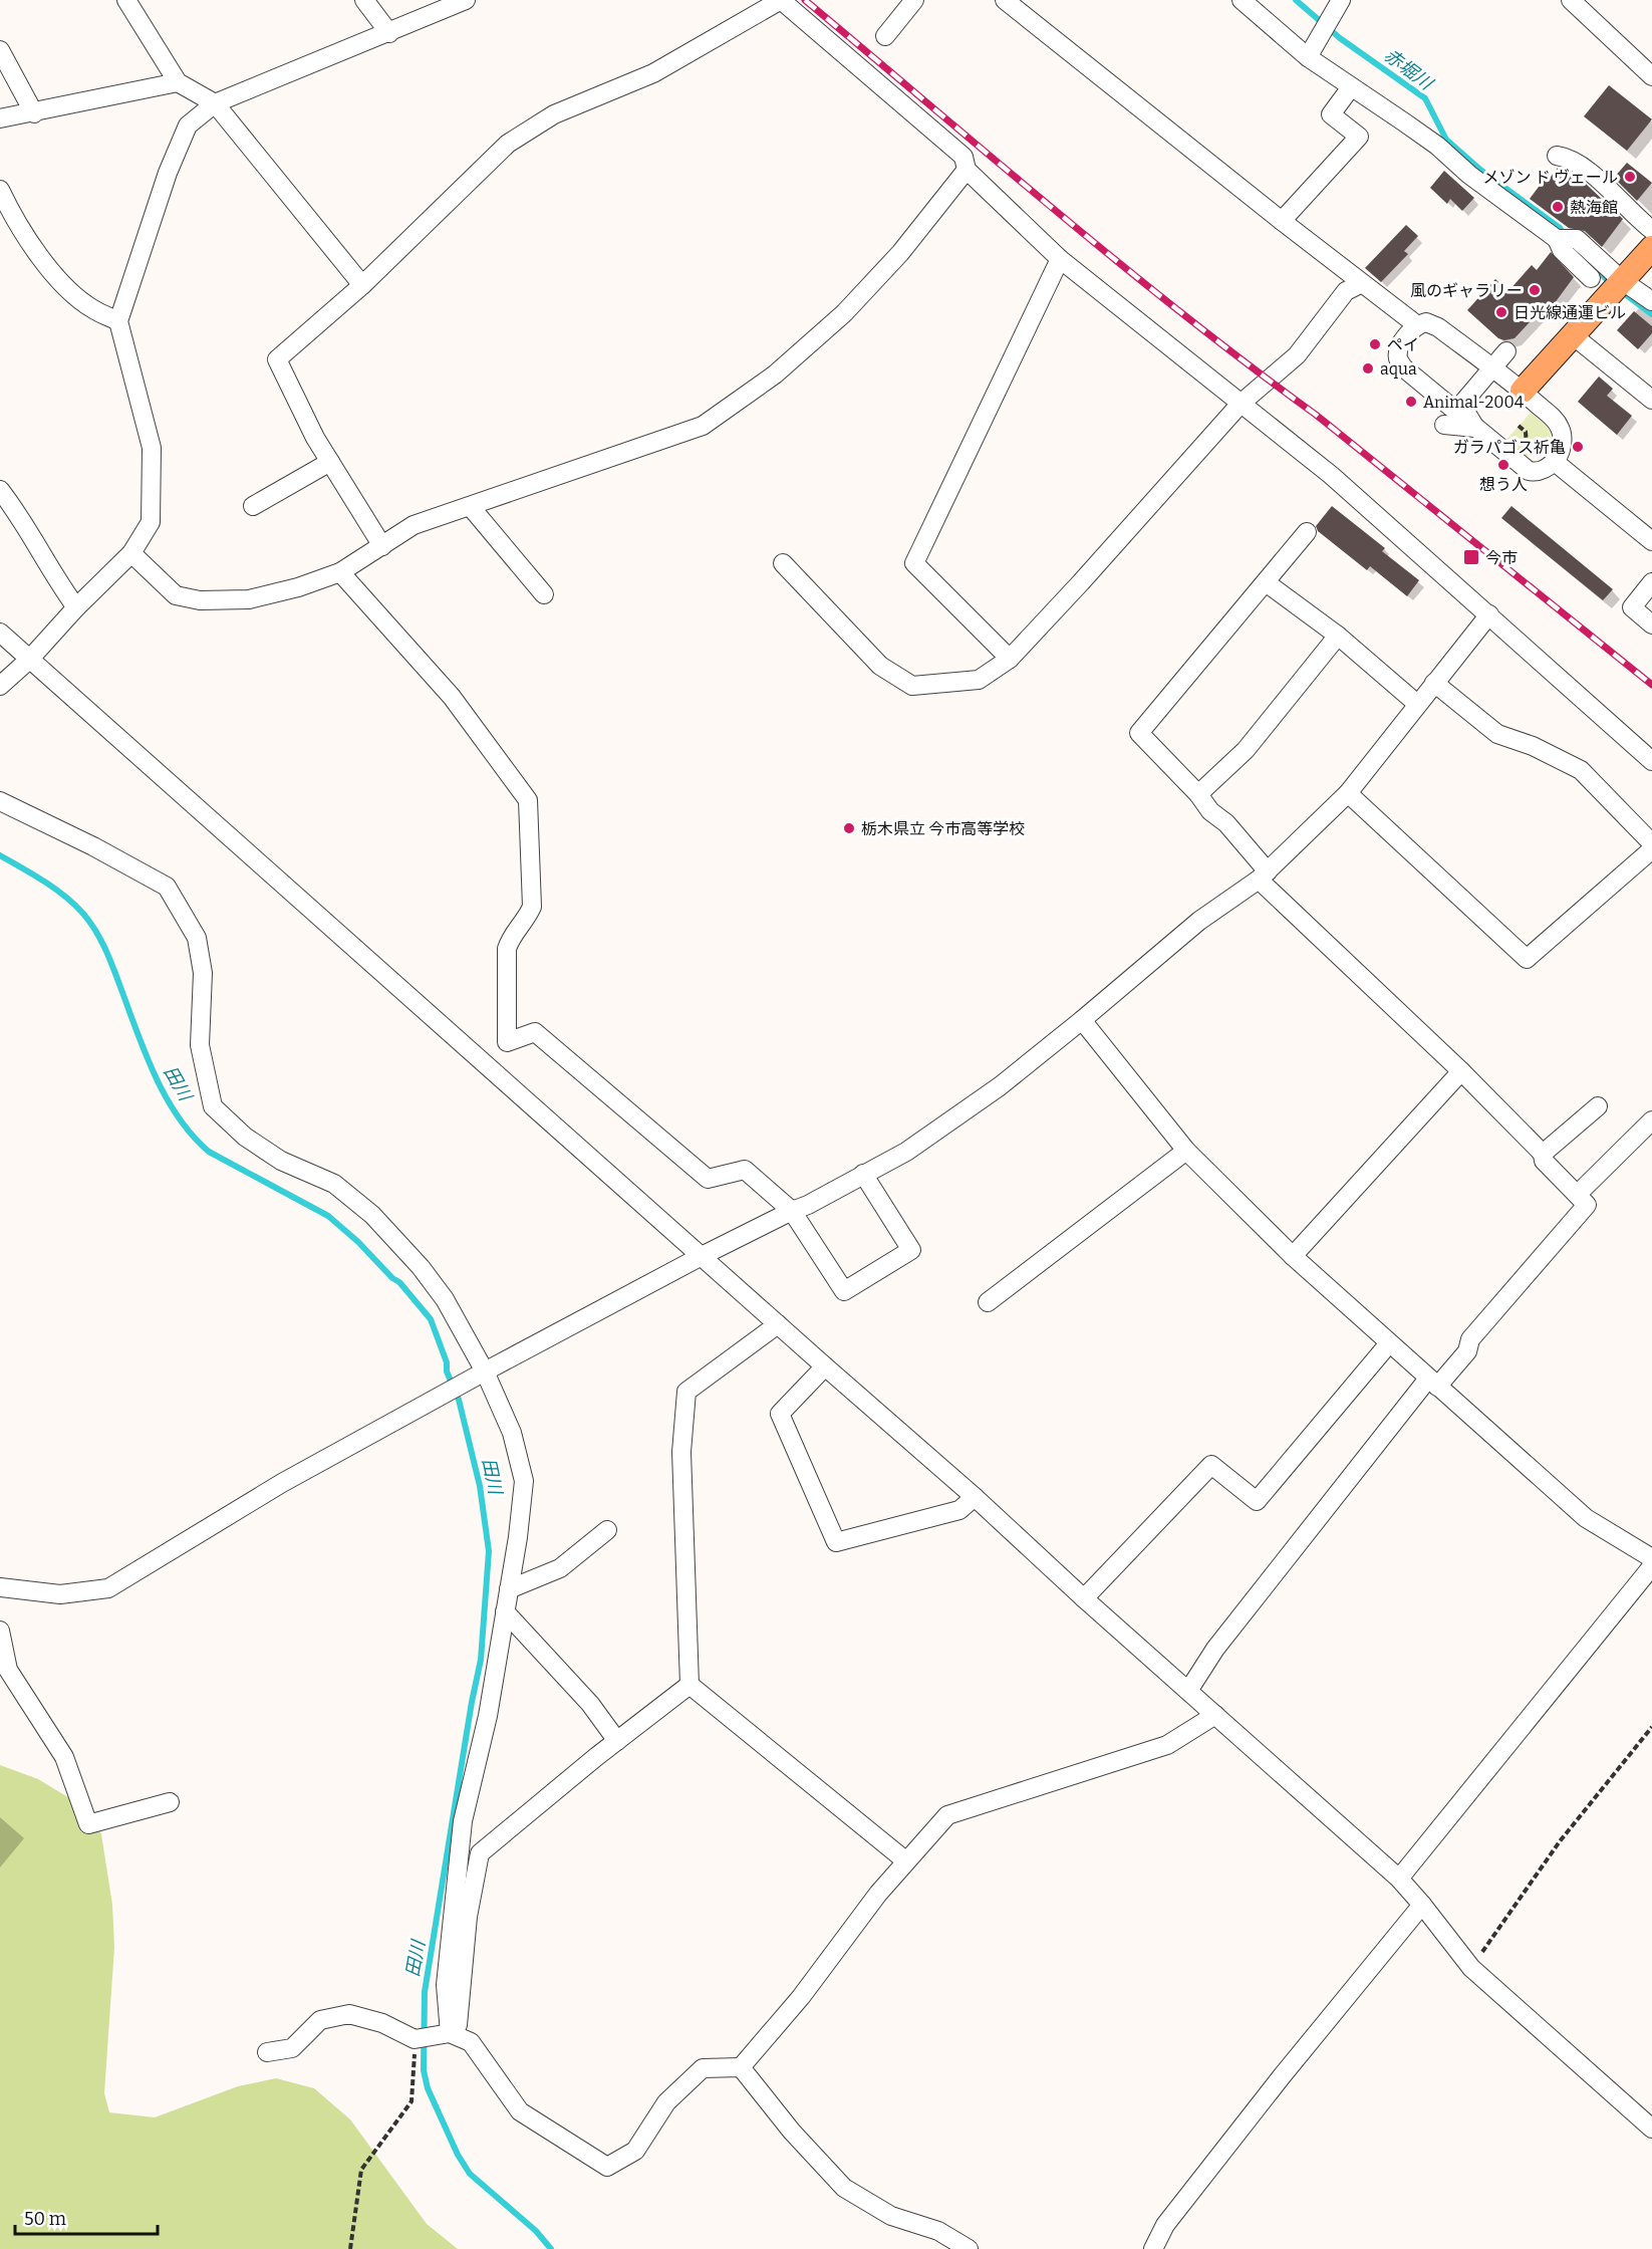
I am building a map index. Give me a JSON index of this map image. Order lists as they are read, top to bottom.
{
  "water": ["赤堀川", "田川"],
  "places": {
    "other": [
      "メゾン ド ヴェール",
      "熱海館",
      "風のギャラリー",
      "日光線通運ビル",
      "ペイ",
      "aqua",
      "Animal-2004",
      "ガラパゴス祈亀",
      "想う人",
      "栃木県立 今市高等学校"
    ],
    "transit": ["今市"]
  },
  "scale_bar": "50 m"
}
